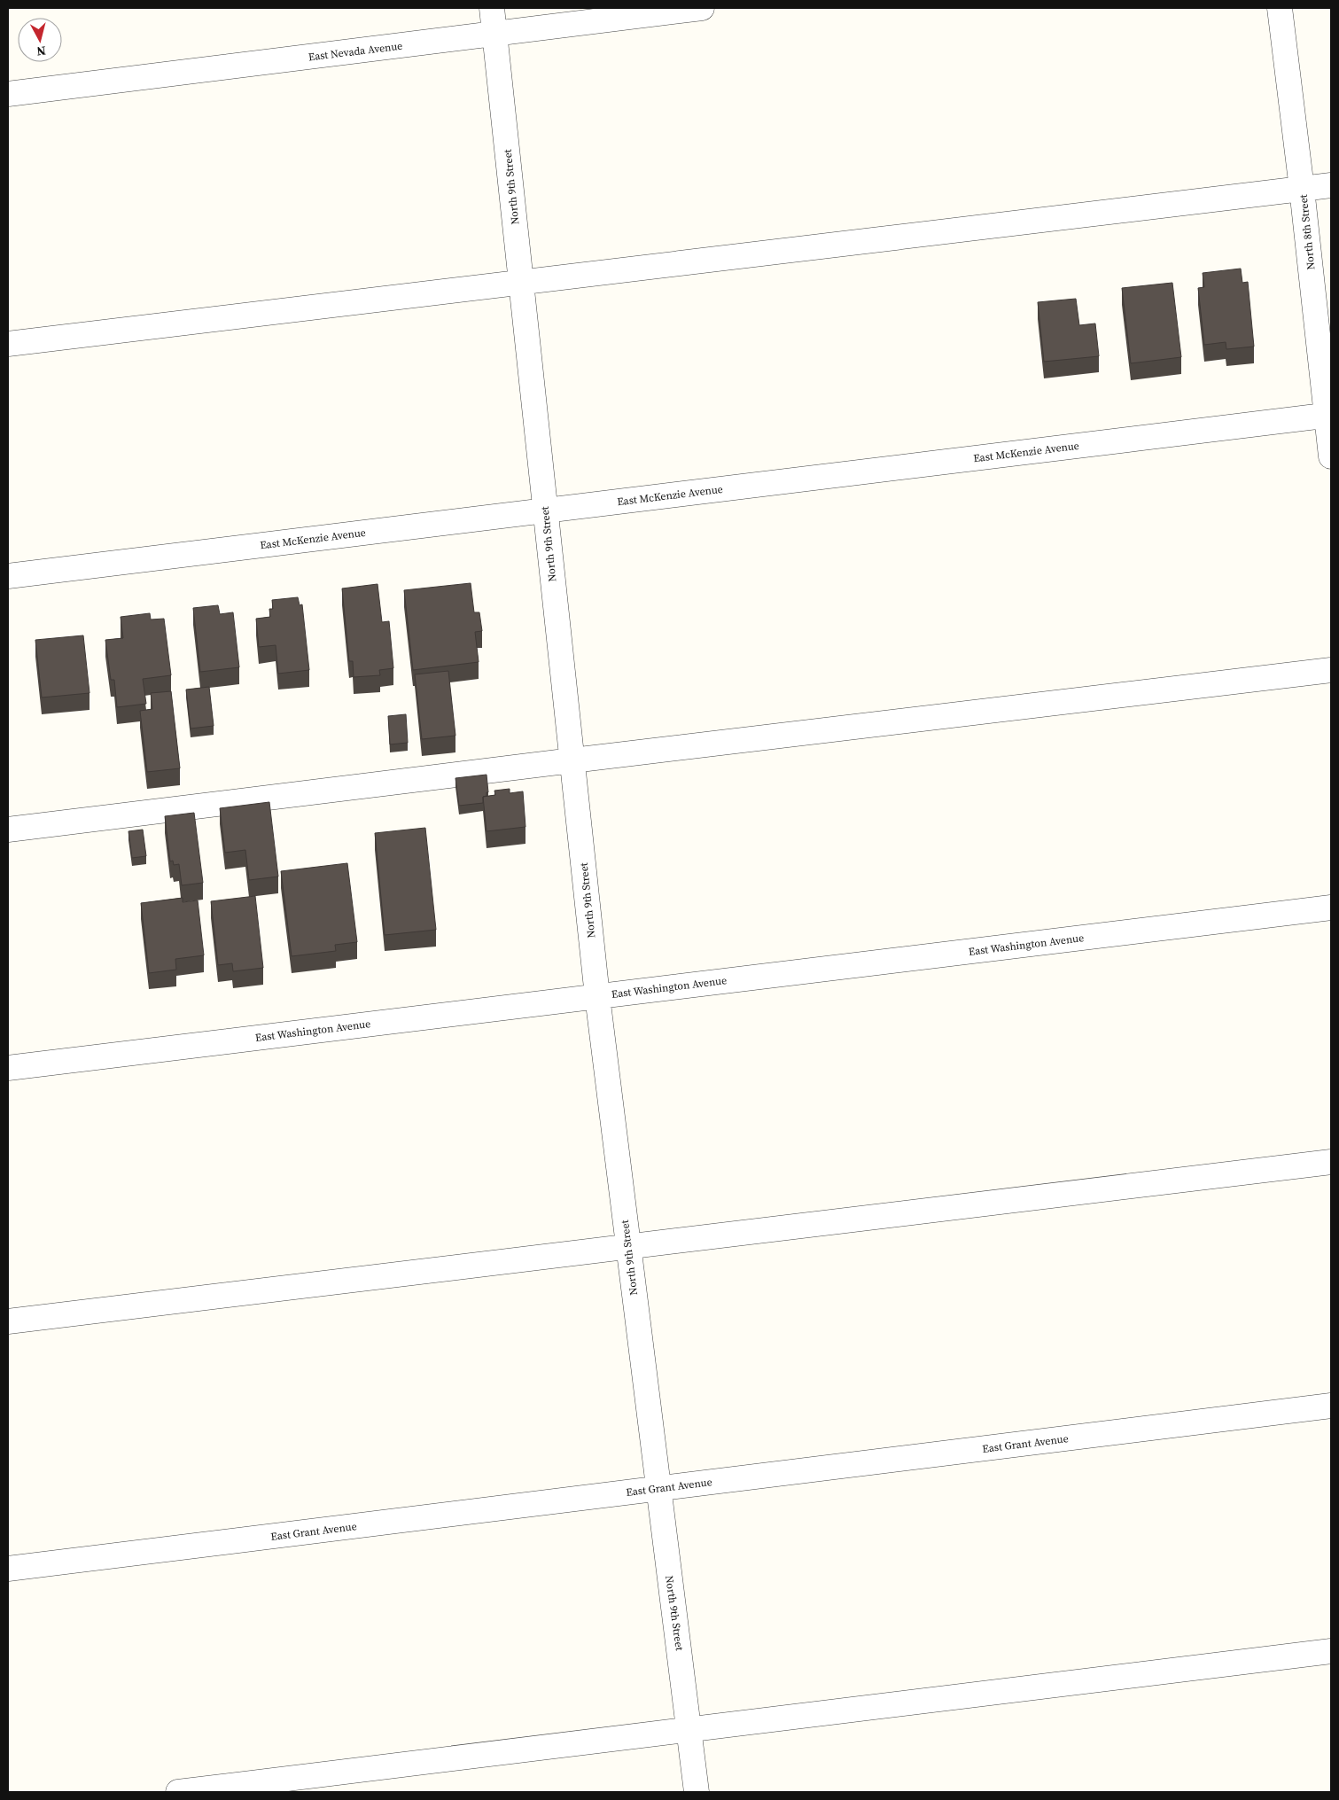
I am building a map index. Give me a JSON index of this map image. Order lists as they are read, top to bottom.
{
  "streets": {
    "street": [
      "East Nevada Avenue",
      "North 9th Street",
      "North 8th Street",
      "East McKenzie Avenue",
      "East Washington Avenue",
      "East Grant Avenue"
    ]
  },
  "crossings": [
    ["East Nevada Avenue", "North 9th Street"],
    ["North 9th Street", "East McKenzie Avenue"],
    ["North 9th Street", "East Washington Avenue"],
    ["North 9th Street", "East Grant Avenue"],
    ["North 8th Street", "East McKenzie Avenue"]
  ],
  "north": "bottom"
}
